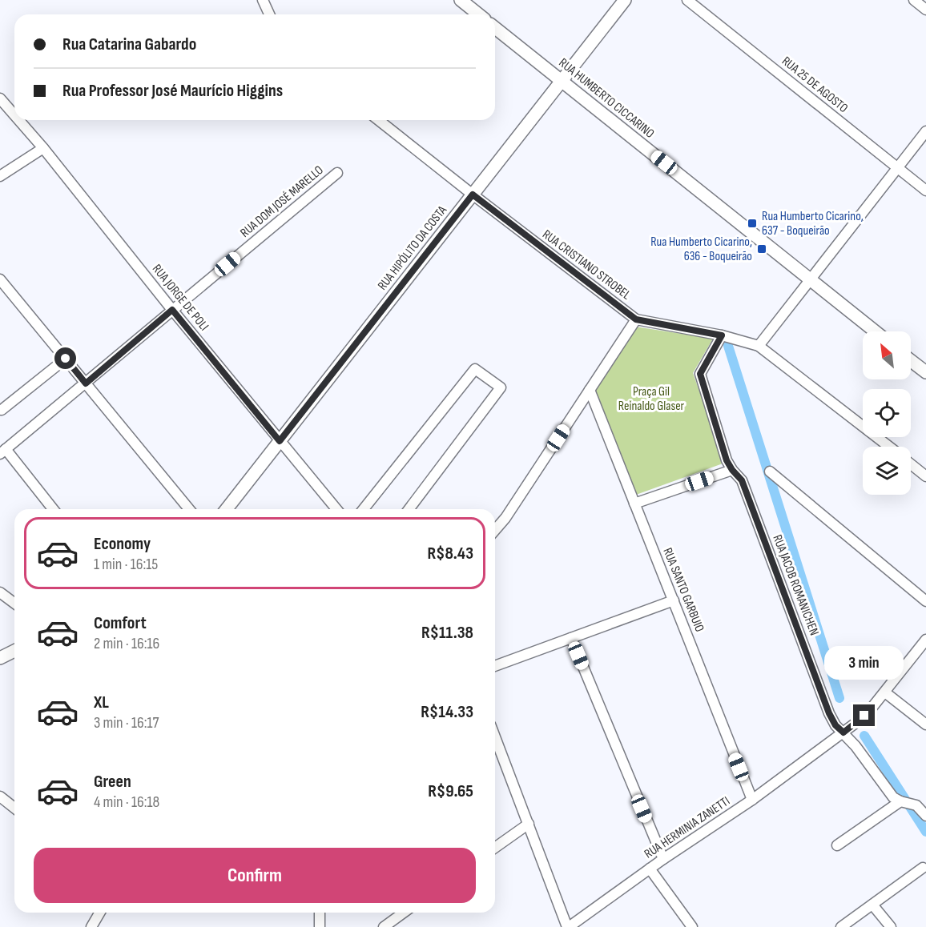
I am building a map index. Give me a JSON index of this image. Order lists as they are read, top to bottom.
{
  "streets": {
    "street": [
      "RUA 25 DE AGOSTO",
      "RUA HUMBERTO CICCARINO",
      "RUA DOM JOSÉ MARELLO",
      "RUA HIPÓLITO DA COSTA",
      "RUA CRISTIANO STROBEL",
      "RUA JORGE DE POLI",
      "RUA JACOB ROMANICHEN",
      "RUA SANTO GARBUIO",
      "RUA HERMINIA ZANETTI"
    ]
  },
  "crossings": [
    ["RUA HUMBERTO CICCARINO", "RUA HIPÓLITO DA COSTA"],
    ["RUA DOM JOSÉ MARELLO", "RUA JORGE DE POLI"],
    ["RUA HIPÓLITO DA COSTA", "RUA CRISTIANO STROBEL"],
    ["RUA HIPÓLITO DA COSTA", "RUA JORGE DE POLI"],
    ["RUA CRISTIANO STROBEL", "RUA JACOB ROMANICHEN"],
    ["RUA JACOB ROMANICHEN", "RUA HERMINIA ZANETTI"],
    ["RUA SANTO GARBUIO", "RUA HERMINIA ZANETTI"]
  ],
  "parks": ["Praça Gil Reinaldo Glaser"],
  "places": {
    "transit": ["Rua Humberto Cicarino, 637 - Boqueirão", "Rua Humberto Cicarino, 636 - Boqueirão"]
  },
  "north": "top left",
  "page": {
    "banner": ["Rua Catarina Gabardo", "Rua Professor José Maurício Higgins"],
    "list": [
      {
        "name": "Economy",
        "note": "1 min · 16:15",
        "value": "R$8.43"
      },
      {
        "name": "Comfort",
        "note": "2 min · 16:16",
        "value": "R$11.38"
      },
      {
        "name": "XL",
        "note": "3 min · 16:17",
        "value": "R$14.33"
      },
      {
        "name": "Green",
        "note": "4 min · 16:18",
        "value": "R$9.65"
      }
    ],
    "bubble": "3 min",
    "buttons": "Confirm"
  }
}
